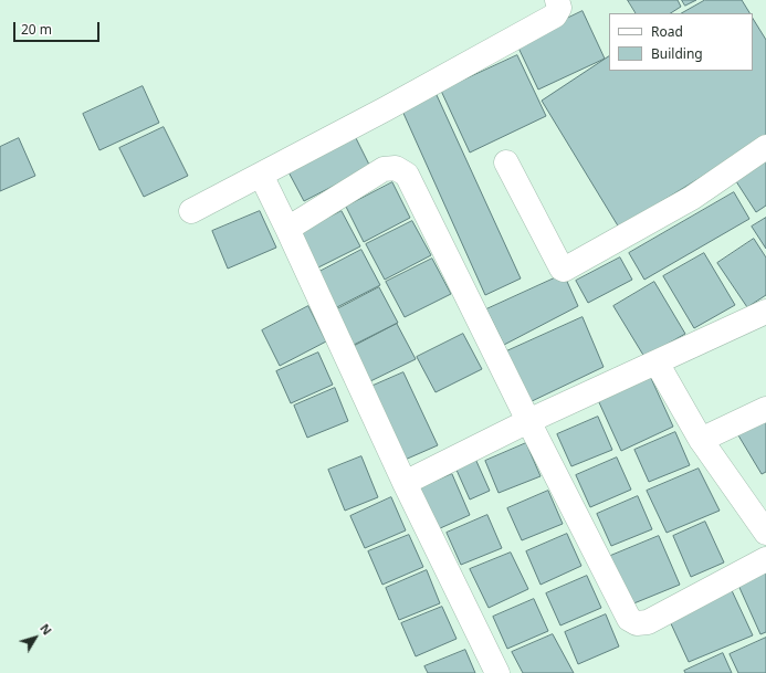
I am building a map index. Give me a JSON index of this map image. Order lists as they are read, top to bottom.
{
  "legend": ["Road", "Building"],
  "scale_bar": "20 m",
  "north": "top right"
}
